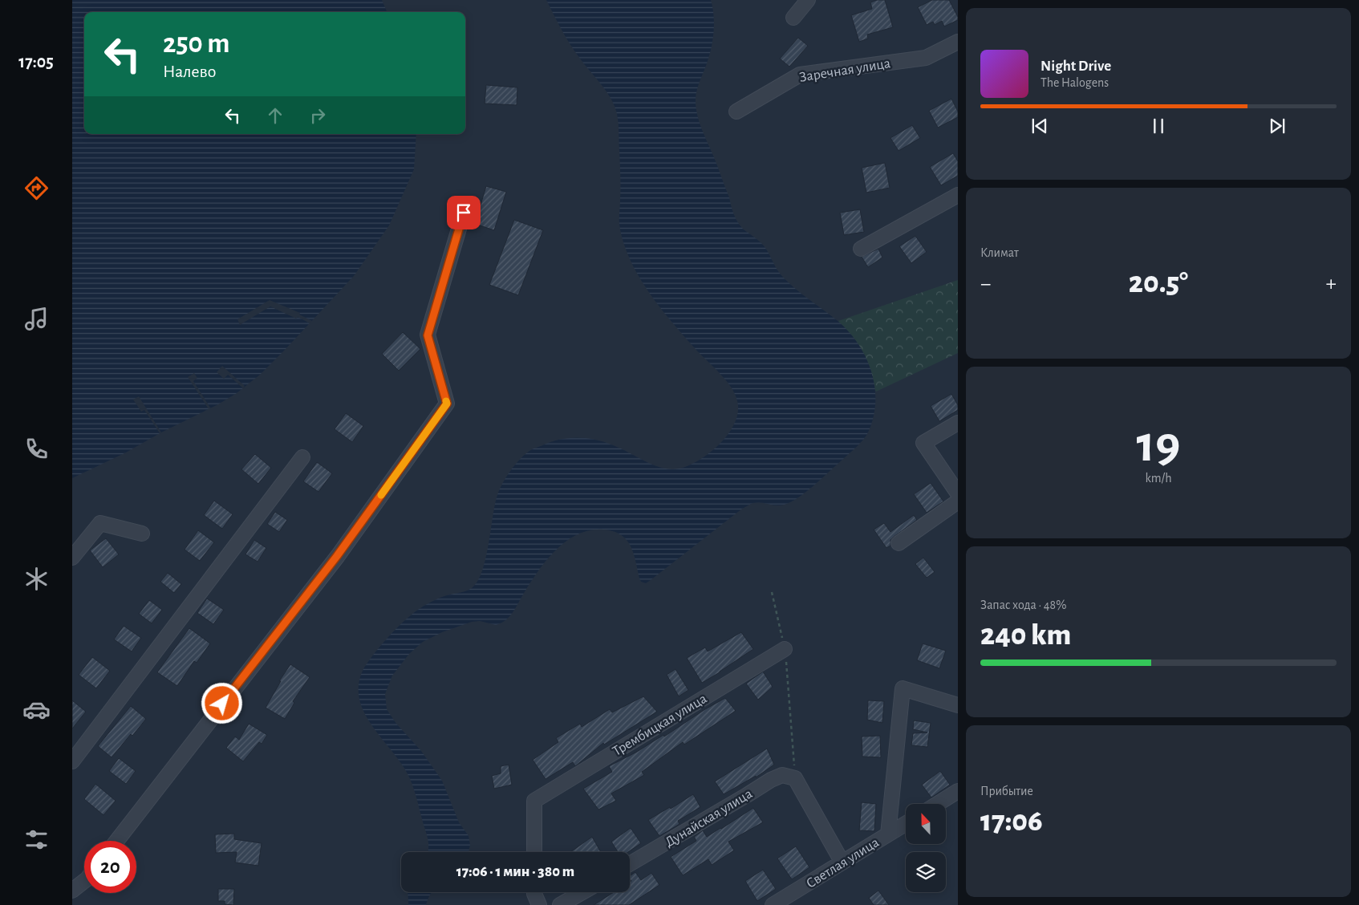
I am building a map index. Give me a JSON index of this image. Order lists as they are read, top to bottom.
{
  "streets": {
    "street": [
      "Заречная улица",
      "Трембицкая улица",
      "Дунайская улица",
      "Светлая улица"
    ]
  },
  "north": "top",
  "page": {
    "tabs": "17:05",
    "turn": ["250 m", "Налево"],
    "song": ["Night Drive", "The Halogens"],
    "tile": [
      "Климат",
      ["19", "km/h"],
      ["Запас хода · 48%", "240 km"],
      ["Прибытие", "17:06"]
    ],
    "heat": ["−", "20.5°", "+"],
    "limit": "20",
    "trip": "17:06 · 1 мин · 380 m"
  }
}
